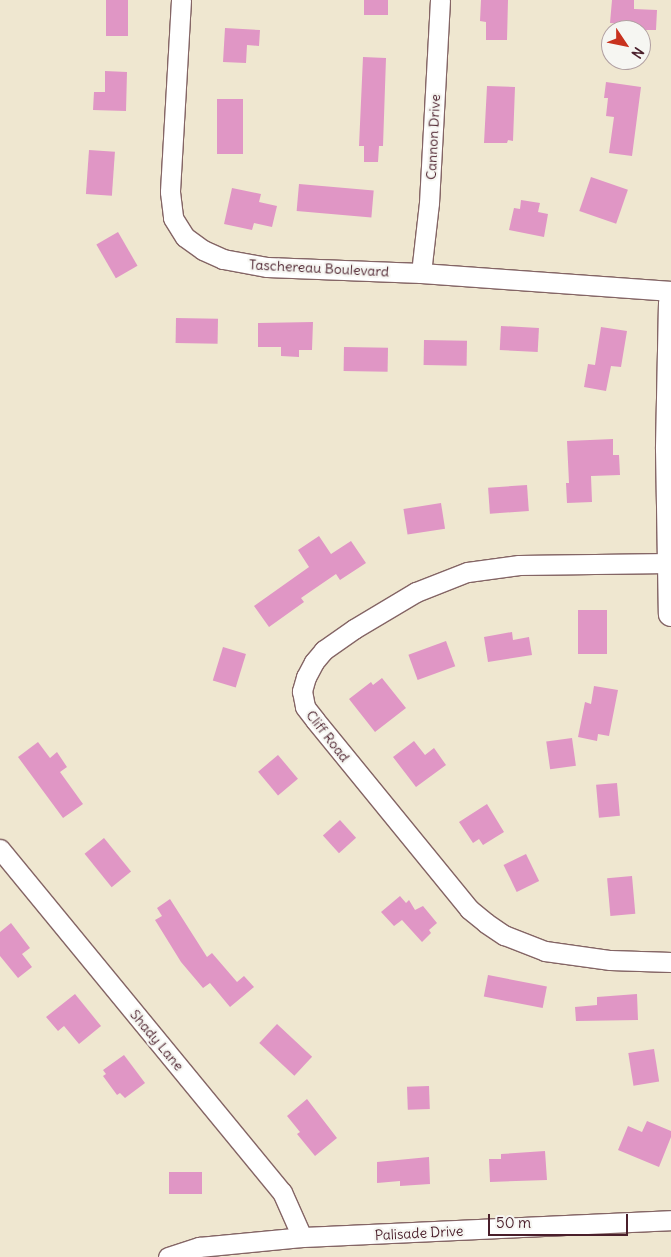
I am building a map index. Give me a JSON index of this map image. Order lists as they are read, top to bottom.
{
  "streets": {
    "street": [
      "Cannon Drive",
      "Taschereau Boulevard",
      "Cliff Road",
      "Shady Lane",
      "Palisade Drive"
    ]
  },
  "crossings": [
    ["Cannon Drive", "Taschereau Boulevard"],
    ["Shady Lane", "Palisade Drive"]
  ],
  "scale_bar": "50 m",
  "north": "bottom right"
}
